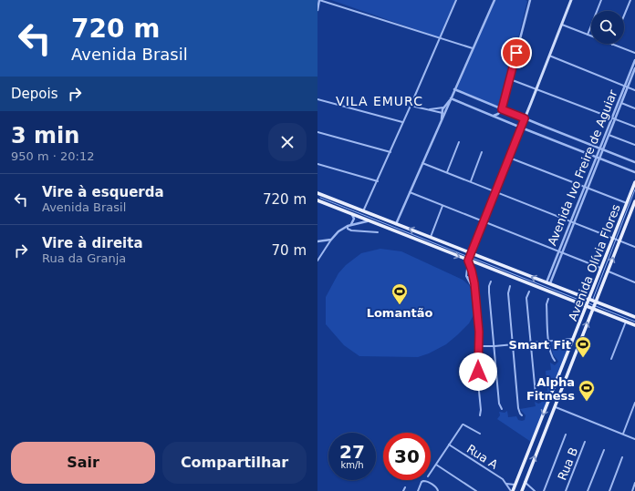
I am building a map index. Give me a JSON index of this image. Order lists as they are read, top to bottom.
{
  "streets": {
    "main road": ["Avenida Olívia Flores"],
    "street": ["Avenida Ivo Freire de Aguiar", "Rua A", "Rua B"]
  },
  "crossings": [
    ["Avenida Olívia Flores", "Rua A"]
  ],
  "districts": ["VILA EMURC"],
  "places": {
    "sports": ["Lomantão", "Smart Fit", "Alpha Fitness"]
  },
  "page": {
    "turn": ["720 m", "Avenida Brasil"],
    "then": "Depois",
    "heading": ["3 min", "950 m · 20:12"],
    "list": [
      {
        "name": "Vire à esquerda",
        "note": "Avenida Brasil",
        "value": "720 m"
      },
      {
        "name": "Vire à direita",
        "note": "Rua da Granja",
        "value": "70 m"
      }
    ],
    "speed": "27 km/h",
    "limit": "30",
    "buttons": ["Sair", "Compartilhar"]
  }
}
